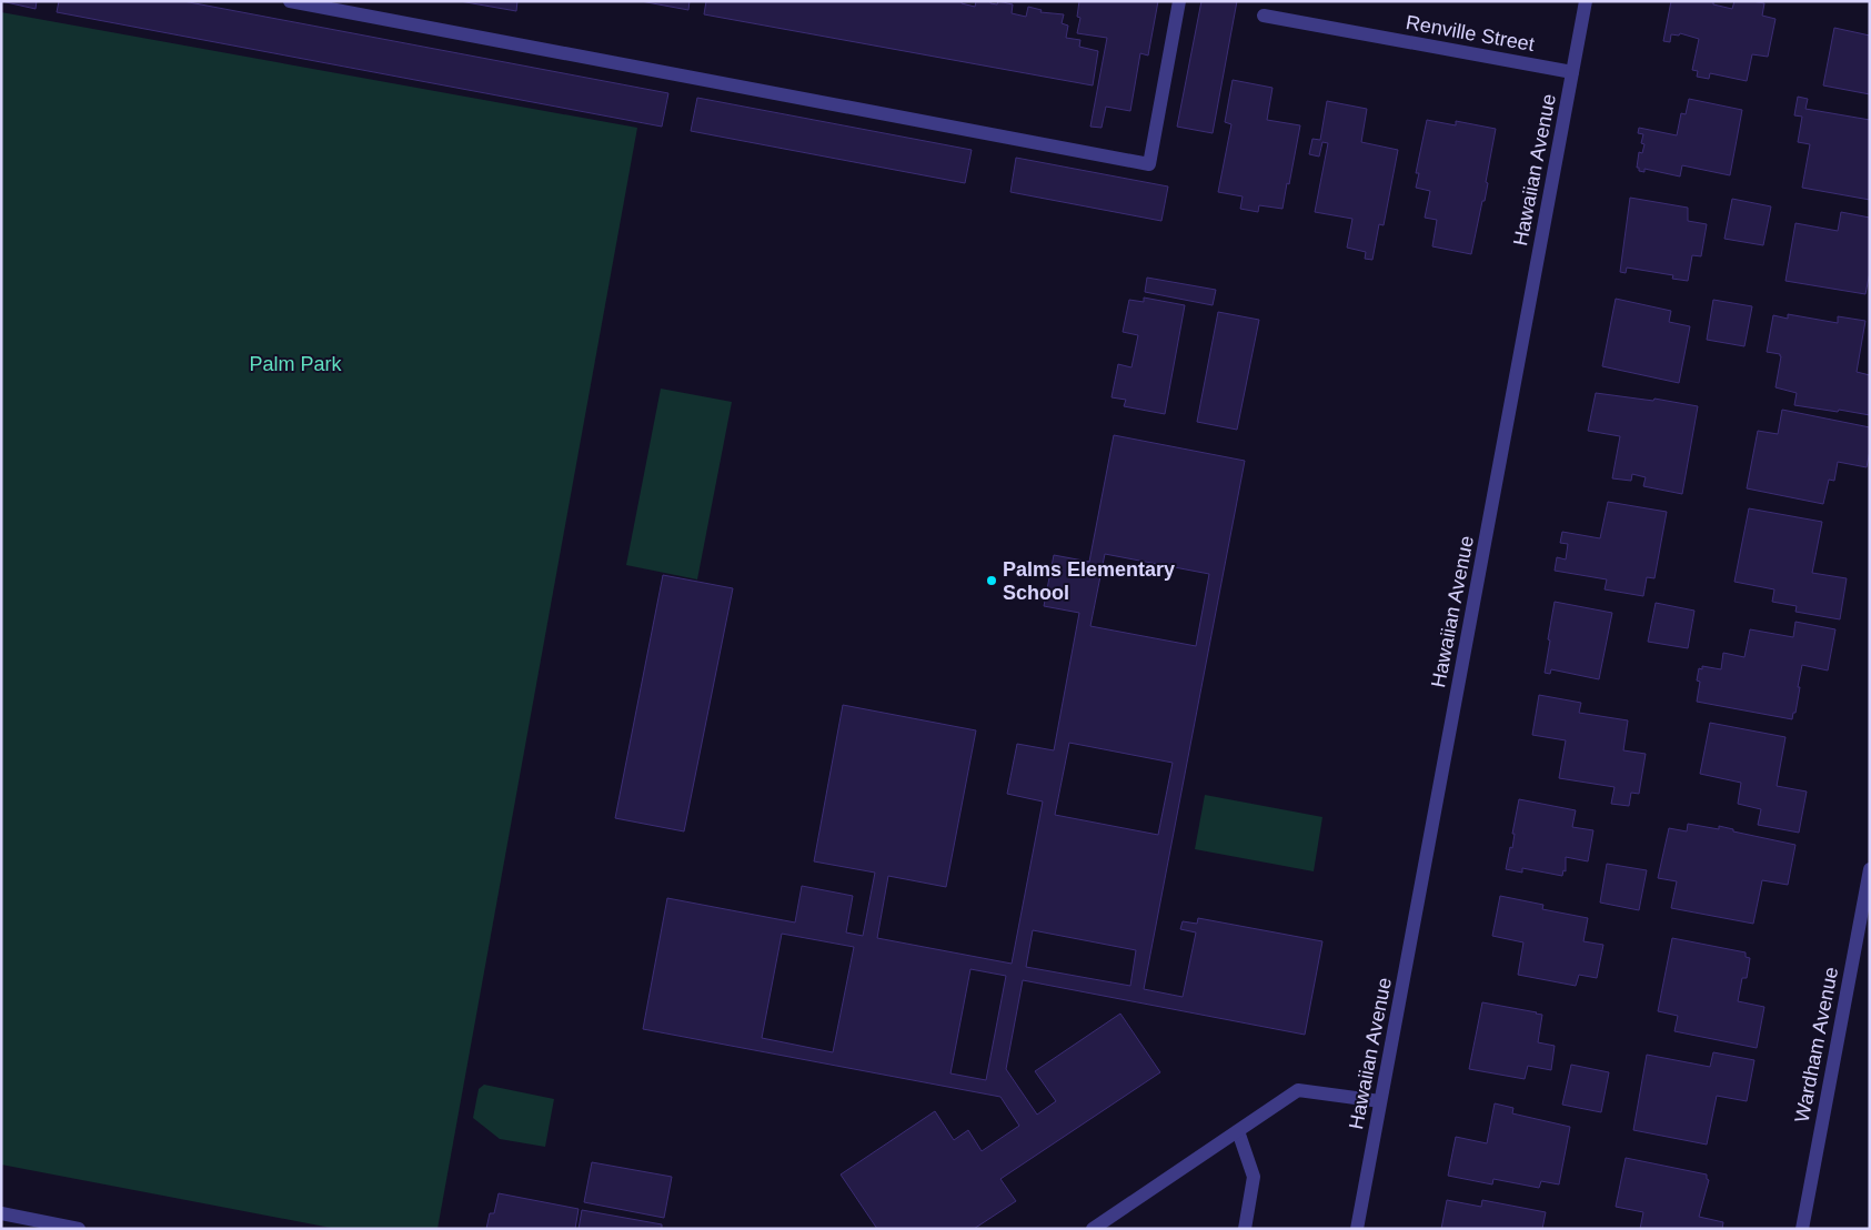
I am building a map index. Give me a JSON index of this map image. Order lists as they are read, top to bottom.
{
  "streets": {
    "street": ["Renville Street", "Hawaiian Avenue", "Wardham Avenue"]
  },
  "crossings": [
    ["Renville Street", "Hawaiian Avenue"]
  ],
  "parks": ["Palm Park"],
  "places": ["Palms Elementary School"]
}
